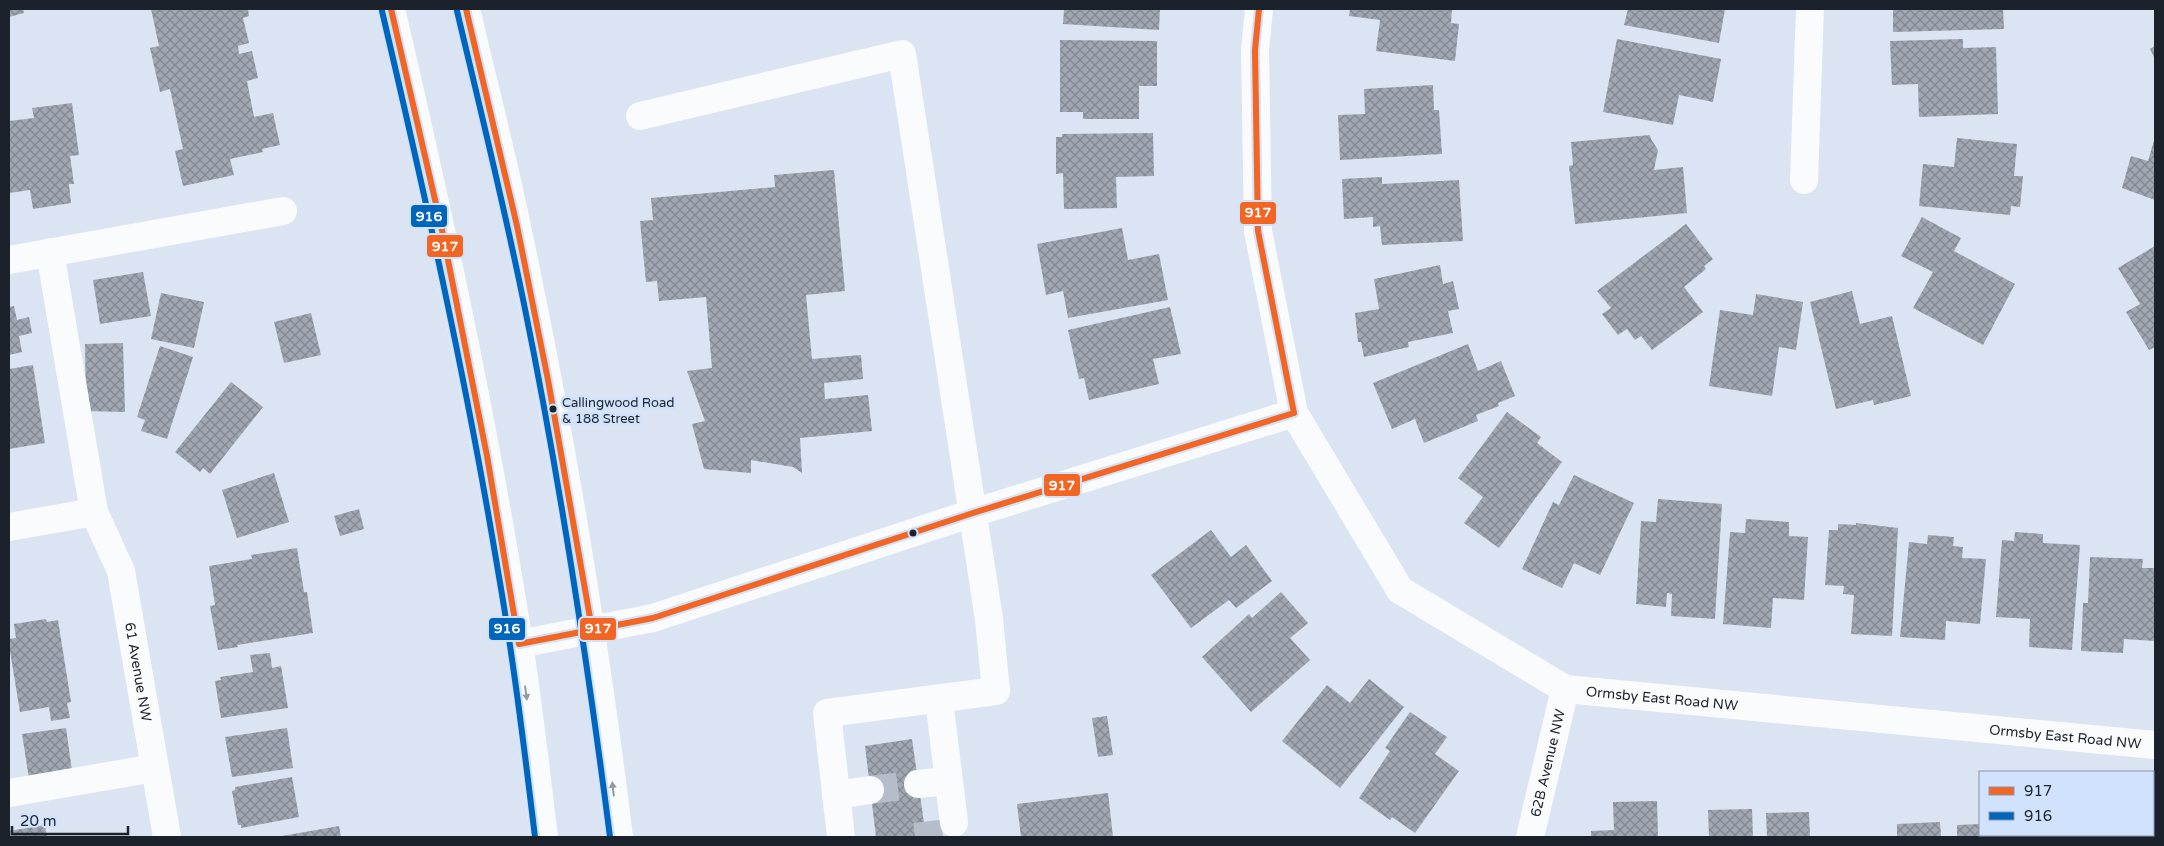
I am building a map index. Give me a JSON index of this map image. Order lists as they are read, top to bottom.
{
  "streets": {
    "street": ["61 Avenue NW", "Ormsby East Road NW", "62B Avenue NW"]
  },
  "crossings": [
    ["Ormsby East Road NW", "62B Avenue NW"]
  ],
  "places": ["Callingwood Road & 188 Street"],
  "lines": ["transit line 917", "transit line 916"],
  "legend": ["917", "916"],
  "scale_bar": "20 m"
}
